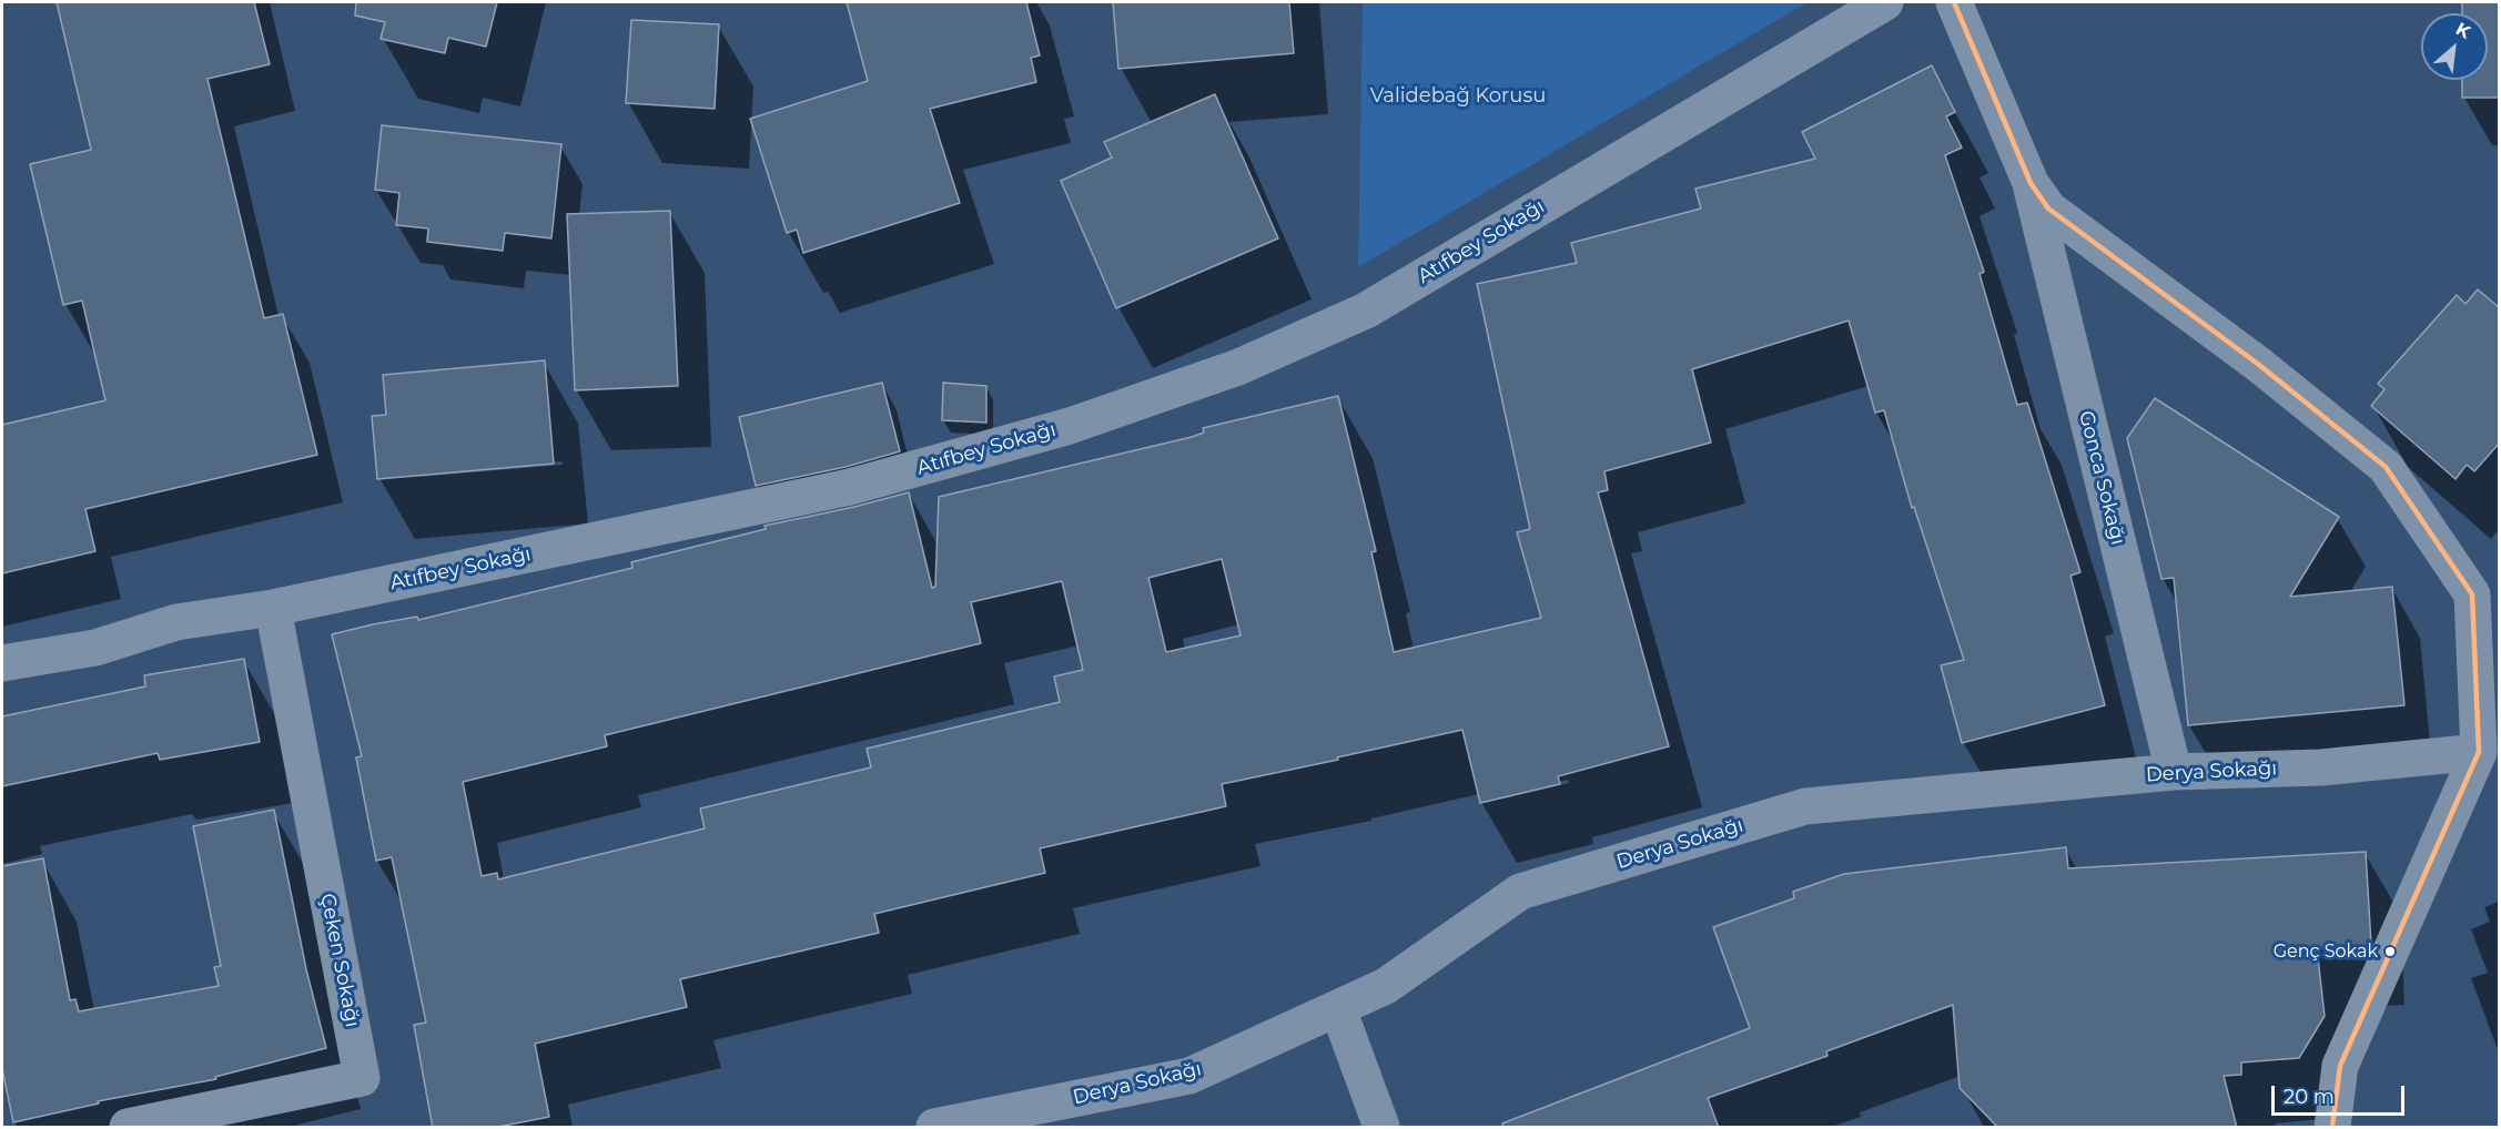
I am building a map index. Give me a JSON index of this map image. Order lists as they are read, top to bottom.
{
  "streets": {
    "street": [
      "Atıfbey Sokağı",
      "Gonca Sokağı",
      "Derya Sokağı",
      "Çeken Sokağı"
    ]
  },
  "crossings": [
    ["Atıfbey Sokağı", "Çeken Sokağı"],
    ["Gonca Sokağı", "Derya Sokağı"]
  ],
  "parks": ["Validebağ Korusu"],
  "places": ["Genç Sokak"],
  "scale_bar": "20 m",
  "north": "top right"
}
